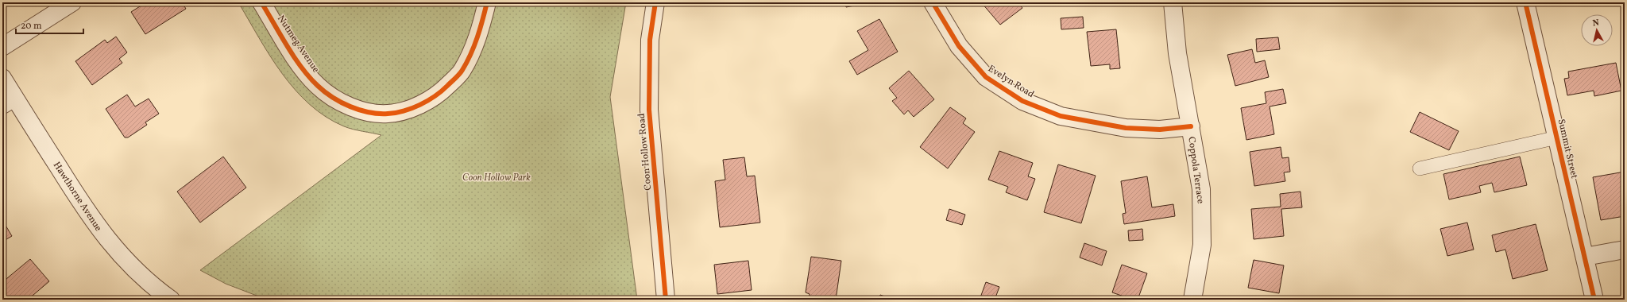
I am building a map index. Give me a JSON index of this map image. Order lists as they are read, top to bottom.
{
  "streets": {
    "street": [
      "Nutmeg Avenue",
      "Evelyn Road",
      "Summit Street",
      "Coon Hollow Road",
      "Coppola Terrace",
      "Hawthorne Avenue"
    ]
  },
  "crossings": [
    ["Evelyn Road", "Coppola Terrace"]
  ],
  "parks": ["Coon Hollow Park"],
  "scale_bar": "20 m",
  "north": "top"
}
